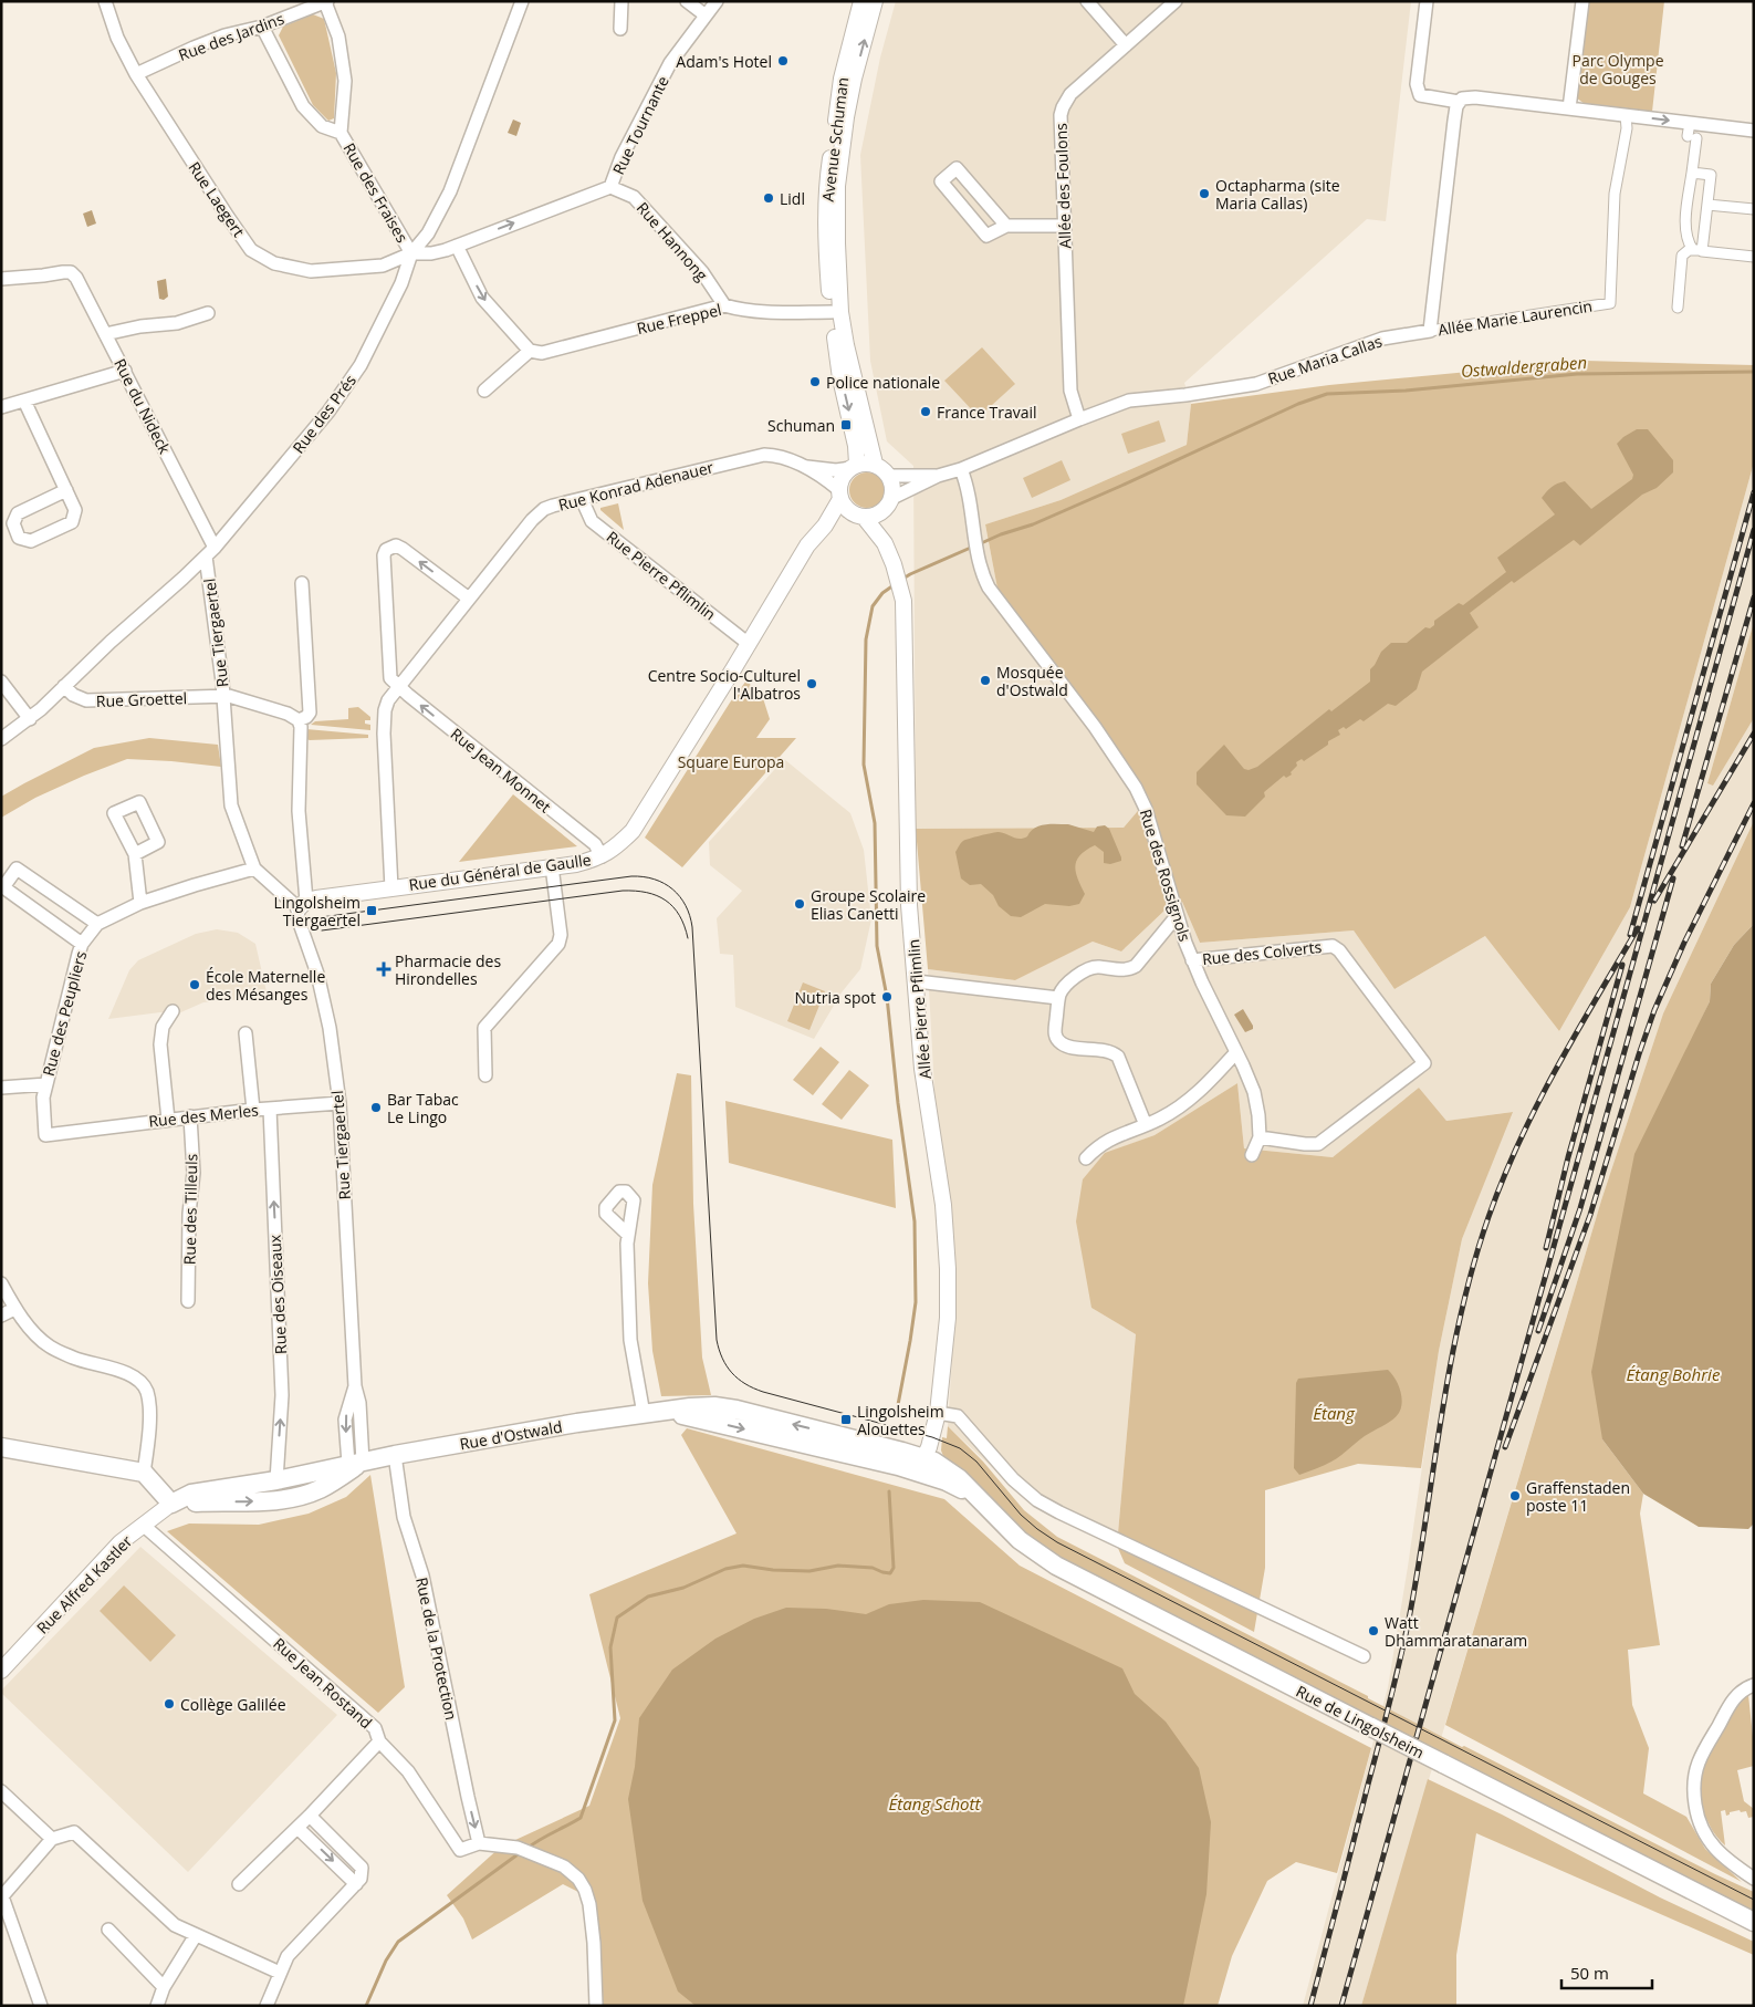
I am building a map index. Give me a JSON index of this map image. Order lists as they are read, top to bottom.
{
  "streets": {
    "main road": ["Rue d'Ostwald", "Rue de Lingolsheim"],
    "street": [
      "Rue des Jardins",
      "Rue Tournante",
      "Avenue Schuman",
      "Allée des Foulons",
      "Rue des Fraises",
      "Rue Laegert",
      "Rue Hannong",
      "Allée Marie Laurencin",
      "Rue Freppel",
      "Rue Maria Callas",
      "Rue du Nideck",
      "Rue des Prés",
      "Rue Konrad Adenauer",
      "Rue Pierre Pflimlin",
      "Rue Tiergaertel",
      "Rue Groettel",
      "Rue Jean Monnet",
      "Rue du Général de Gaulle",
      "Rue des Rossignols",
      "Rue des Colverts",
      "Allée Pierre Pflimlin",
      "Rue des Peupliers",
      "Rue des Merles",
      "Rue des Tilleuls",
      "Rue des Oiseaux",
      "Rue Alfred Kastler",
      "Rue de la Protection",
      "Rue Jean Rostand"
    ]
  },
  "crossings": [
    ["Rue des Jardins", "Rue des Fraises"],
    ["Rue des Jardins", "Rue Laegert"],
    ["Rue Tournante", "Rue des Fraises"],
    ["Rue Tournante", "Rue Laegert"],
    ["Rue Tournante", "Rue Hannong"],
    ["Rue Tournante", "Rue des Prés"],
    ["Avenue Schuman", "Rue Freppel"],
    ["Avenue Schuman", "Rue Maria Callas"],
    ["Avenue Schuman", "Rue Konrad Adenauer"],
    ["Avenue Schuman", "Rue du Général de Gaulle"],
    ["Avenue Schuman", "Allée Pierre Pflimlin"],
    ["Allée des Foulons", "Rue Maria Callas"],
    ["Rue des Fraises", "Rue Laegert"],
    ["Rue des Fraises", "Rue des Prés"],
    ["Rue Laegert", "Rue des Prés"],
    ["Rue Hannong", "Rue Freppel"],
    ["Allée Marie Laurencin", "Rue Maria Callas"],
    ["Rue Maria Callas", "Rue Konrad Adenauer"],
    ["Rue Maria Callas", "Rue du Général de Gaulle"],
    ["Rue Maria Callas", "Rue des Rossignols"],
    ["Rue Maria Callas", "Allée Pierre Pflimlin"],
    ["Rue du Nideck", "Rue des Prés"],
    ["Rue des Prés", "Rue Tiergaertel"],
    ["Rue des Prés", "Rue Groettel"],
    ["Rue Konrad Adenauer", "Rue Pierre Pflimlin"],
    ["Rue Konrad Adenauer", "Rue Jean Monnet"],
    ["Rue Konrad Adenauer", "Rue du Général de Gaulle"],
    ["Rue Konrad Adenauer", "Allée Pierre Pflimlin"],
    ["Rue Pierre Pflimlin", "Rue du Général de Gaulle"],
    ["Rue Tiergaertel", "Rue Groettel"],
    ["Rue Tiergaertel", "Rue du Général de Gaulle"],
    ["Rue Tiergaertel", "Rue des Merles"],
    ["Rue Tiergaertel", "Rue d'Ostwald"],
    ["Rue Jean Monnet", "Rue du Général de Gaulle"],
    ["Rue du Général de Gaulle", "Allée Pierre Pflimlin"],
    ["Rue des Rossignols", "Rue des Colverts"],
    ["Allée Pierre Pflimlin", "Rue d'Ostwald"],
    ["Allée Pierre Pflimlin", "Rue de Lingolsheim"],
    ["Rue des Peupliers", "Rue des Merles"],
    ["Rue des Merles", "Rue des Tilleuls"],
    ["Rue des Merles", "Rue des Oiseaux"],
    ["Rue des Oiseaux", "Rue d'Ostwald"],
    ["Rue d'Ostwald", "Rue Alfred Kastler"],
    ["Rue d'Ostwald", "Rue de la Protection"],
    ["Rue d'Ostwald", "Rue de Lingolsheim"],
    ["Rue Alfred Kastler", "Rue Jean Rostand"],
    ["Rue de la Protection", "Rue Jean Rostand"]
  ],
  "one_way": [
    "Rue Tournante",
    "Rue Jean Monnet",
    "Rue des Oiseaux",
    "Rue de la Protection"
  ],
  "water": [
    "Ostwaldergraben",
    "Étang Bohrie",
    "Étang",
    "Étang Schott"
  ],
  "parks": ["Parc Olympe de Gouges", "Square Europa"],
  "places": {
    "other": [
      "Adam's Hotel",
      "Octapharma (site Maria Callas)",
      "Lidl",
      "Police nationale",
      "France Travail",
      "Mosquée d'Ostwald",
      "Centre Socio-Culturel l'Albatros",
      "Groupe Scolaire Elias Canetti",
      "École Maternelle des Mésanges",
      "Nutria spot",
      "Bar Tabac Le Lingo",
      "Graffenstaden poste 11",
      "Watt Dhammaratanaram",
      "Collège Galilée"
    ],
    "transit": ["Schuman", "Lingolsheim Tiergaertel", "Lingolsheim Alouettes"],
    "health": ["Pharmacie des Hirondelles"]
  },
  "scale_bar": "50 m"
}
